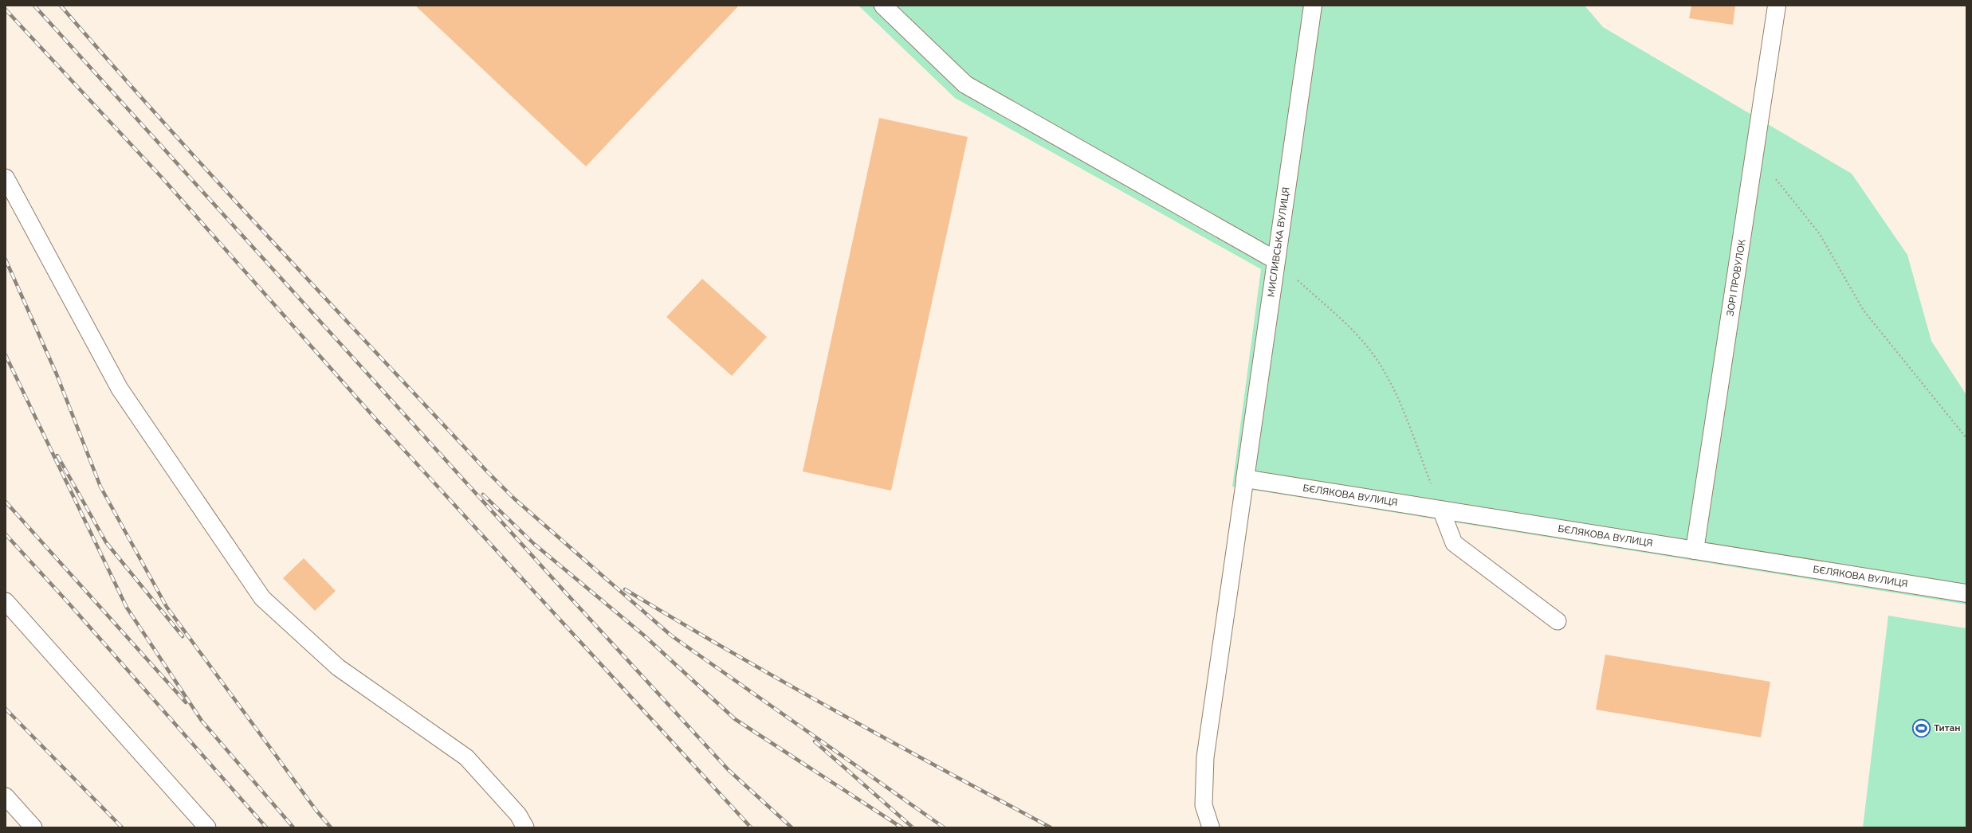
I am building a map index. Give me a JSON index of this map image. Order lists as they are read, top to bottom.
{
  "streets": {
    "street": ["МИСЛИВСЬКА ВУЛИЦЯ", "ЗОРІ ПРОВУЛОК", "БЄЛЯКОВА ВУЛИЦЯ"]
  },
  "crossings": [
    ["МИСЛИВСЬКА ВУЛИЦЯ", "БЄЛЯКОВА ВУЛИЦЯ"],
    ["ЗОРІ ПРОВУЛОК", "БЄЛЯКОВА ВУЛИЦЯ"]
  ],
  "places": {
    "sports": ["Титан"]
  }
}
